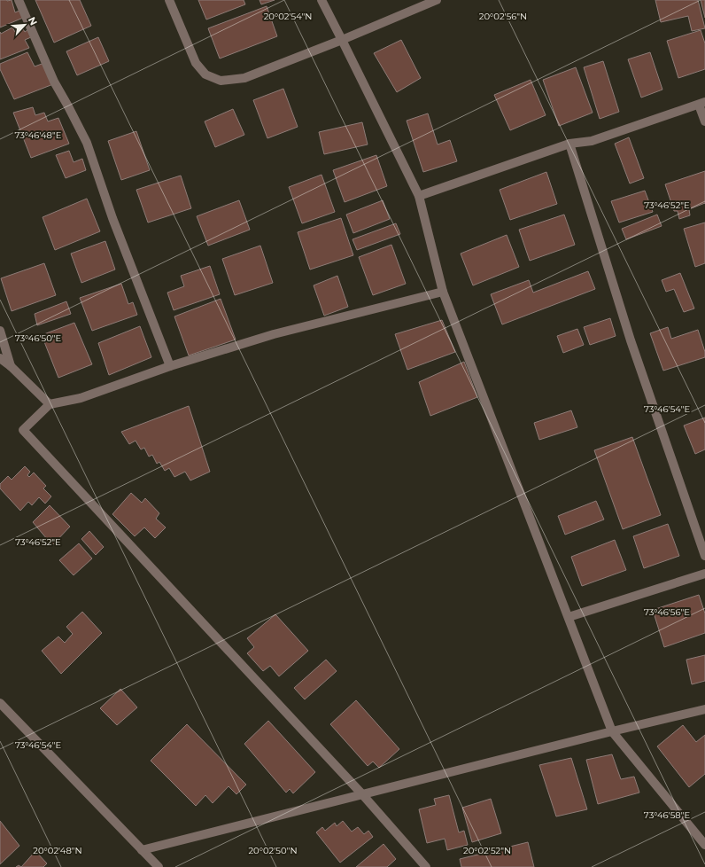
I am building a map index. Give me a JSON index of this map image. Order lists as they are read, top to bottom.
{
  "north": "top right",
  "coordinates": [
    "20°02'54\"N",
    "20°02'56\"N",
    "73°46'48\"E",
    "73°46'52\"E",
    "73°46'50\"E",
    "73°46'54\"E",
    "73°46'56\"E",
    "73°46'58\"E",
    "20°02'48\"N",
    "20°02'50\"N",
    "20°02'52\"N"
  ]
}
